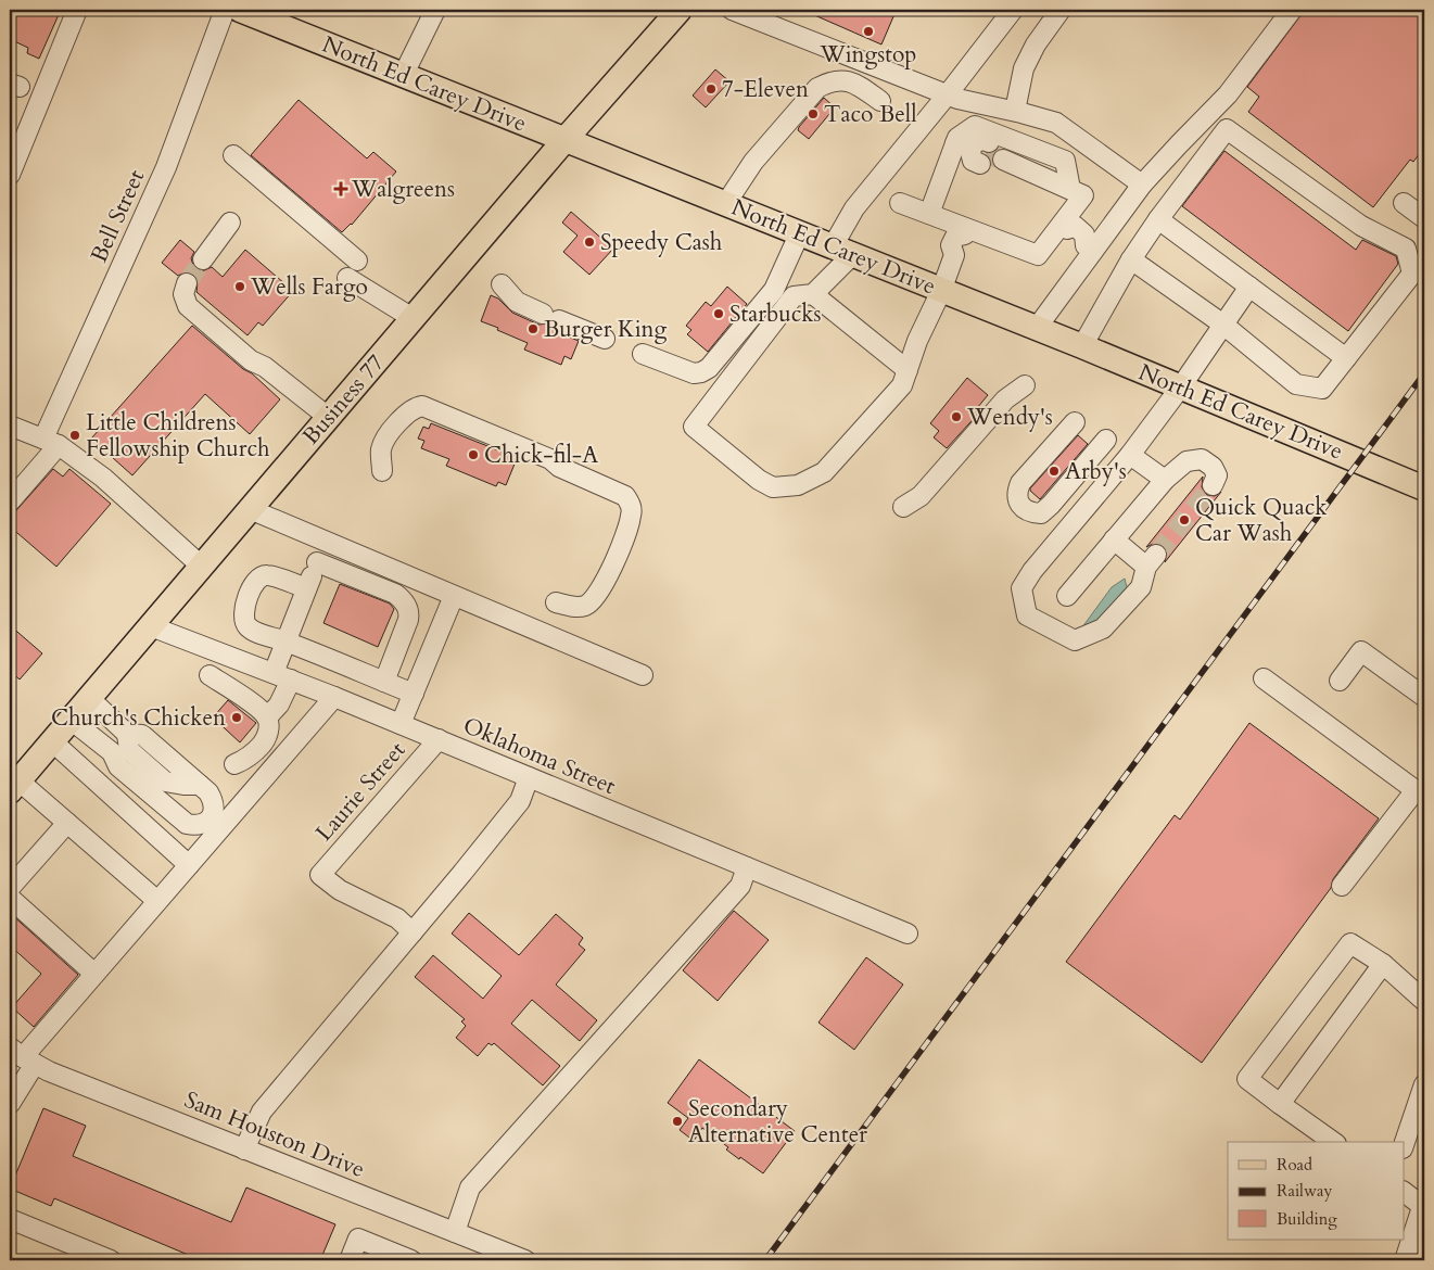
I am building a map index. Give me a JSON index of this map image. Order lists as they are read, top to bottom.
{
  "streets": {
    "main road": ["North Ed Carey Drive", "Business 77"],
    "street": [
      "Bell Street",
      "Oklahoma Street",
      "Laurie Street",
      "Sam Houston Drive"
    ]
  },
  "crossings": [
    ["North Ed Carey Drive", "Business 77"],
    ["Business 77", "Oklahoma Street"],
    ["Oklahoma Street", "Laurie Street"]
  ],
  "places": {
    "other": [
      "Wingstop",
      "7-Eleven",
      "Taco Bell",
      "Speedy Cash",
      "Wells Fargo",
      "Starbucks",
      "Burger King",
      "Wendy's",
      "Little Childrens Fellowship Church",
      "Chick-fil-A",
      "Arby's",
      "Quick Quack Car Wash",
      "Church's Chicken",
      "Secondary Alternative Center"
    ],
    "health": ["Walgreens"]
  },
  "legend": ["Road", "Railway", "Building"]
}
